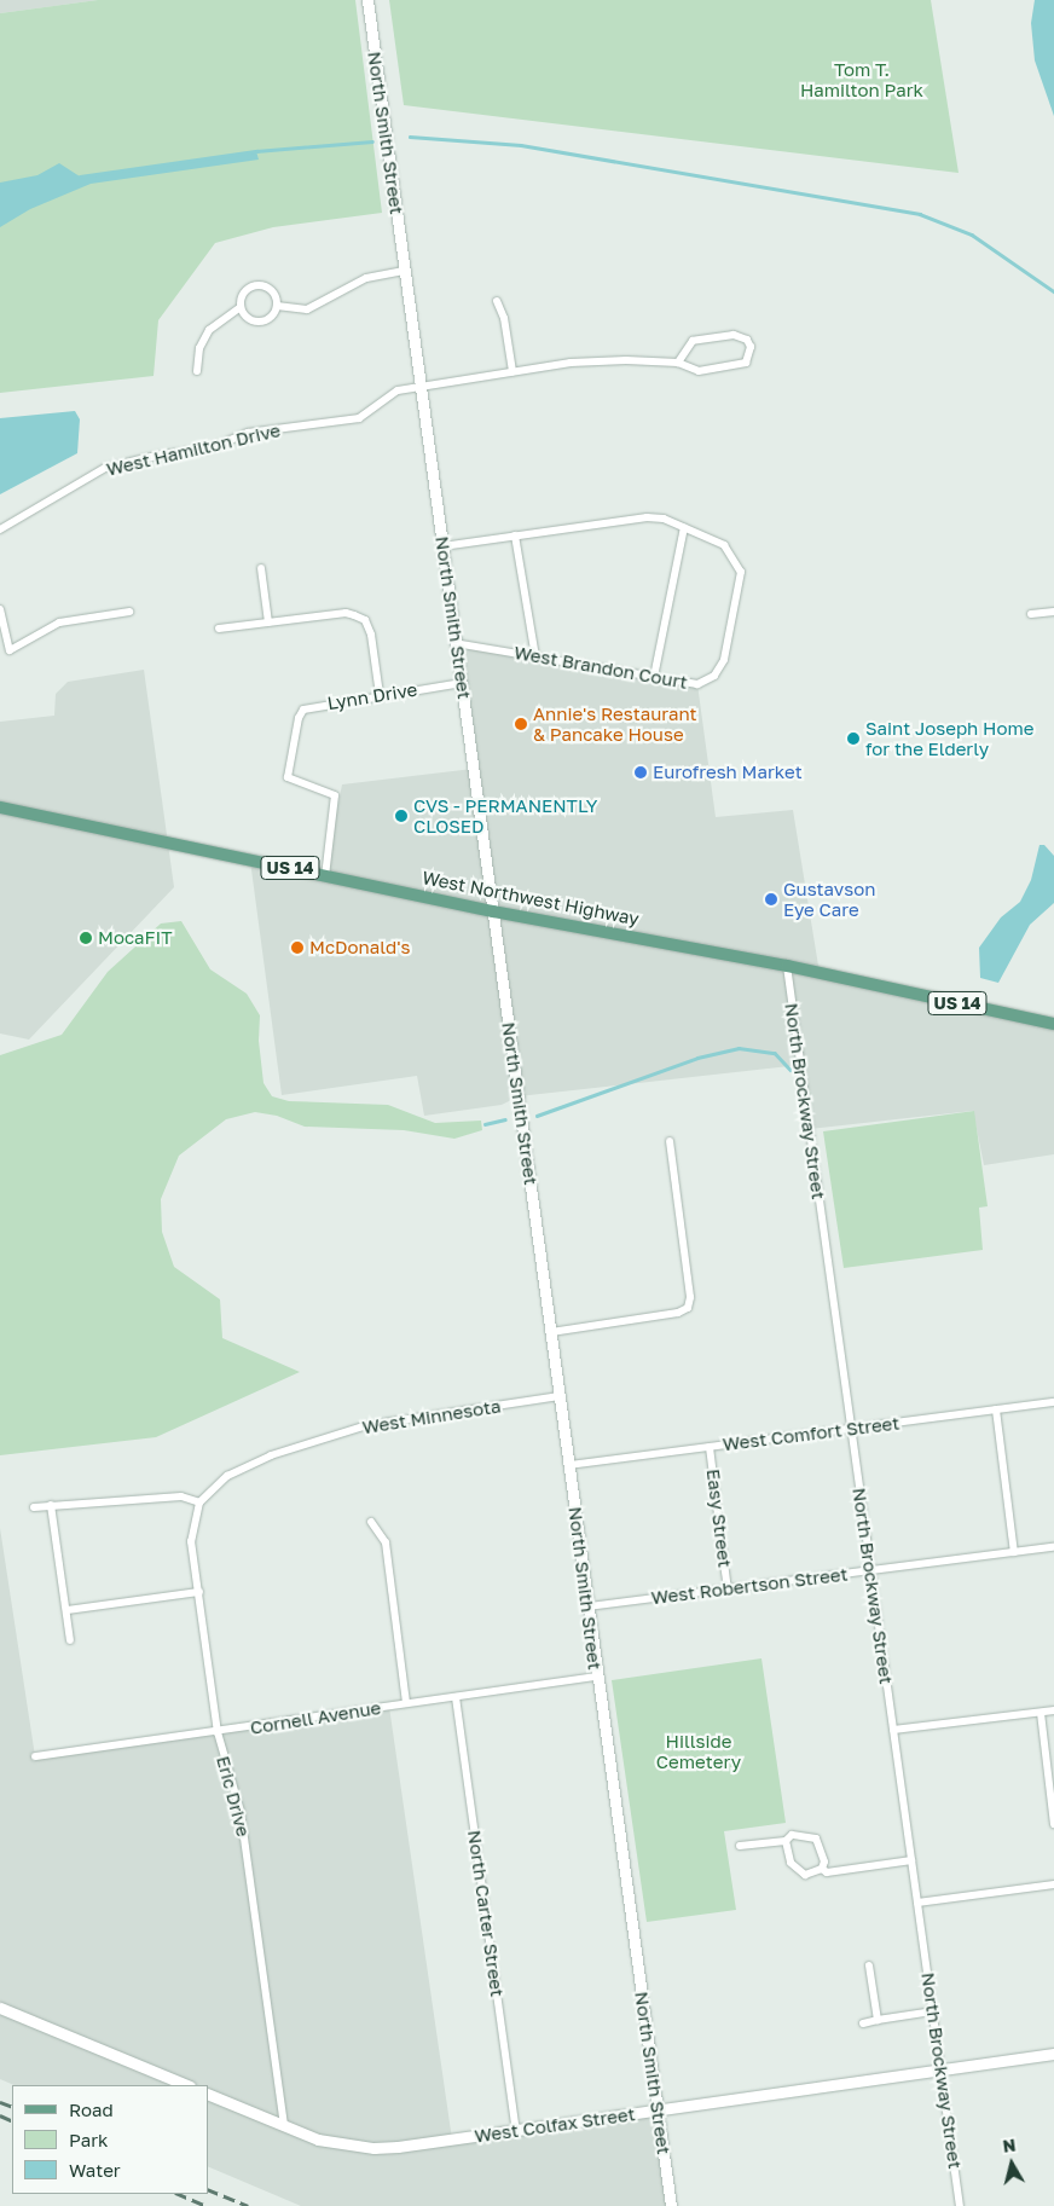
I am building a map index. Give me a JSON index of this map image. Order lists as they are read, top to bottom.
{
  "streets": {
    "main road": ["US 14", "West Northwest Highway"],
    "street": [
      "North Smith Street",
      "West Hamilton Drive",
      "West Brandon Court",
      "Lynn Drive",
      "North Brockway Street",
      "West Minnesota",
      "West Comfort Street",
      "Easy Street",
      "West Robertson Street",
      "Cornell Avenue",
      "Eric Drive",
      "North Carter Street",
      "West Colfax Street"
    ]
  },
  "crossings": [
    ["North Smith Street", "West Hamilton Drive"],
    ["North Smith Street", "West Brandon Court"],
    ["North Smith Street", "Lynn Drive"],
    ["North Smith Street", "West Northwest Highway"],
    ["North Smith Street", "West Minnesota"],
    ["North Smith Street", "West Comfort Street"],
    ["North Smith Street", "West Robertson Street"],
    ["North Smith Street", "Cornell Avenue"],
    ["North Smith Street", "West Colfax Street"],
    ["Lynn Drive", "West Northwest Highway"],
    ["West Northwest Highway", "North Brockway Street"],
    ["North Brockway Street", "West Comfort Street"],
    ["North Brockway Street", "West Robertson Street"],
    ["North Brockway Street", "West Colfax Street"],
    ["West Minnesota", "Eric Drive"],
    ["West Comfort Street", "Easy Street"],
    ["Easy Street", "West Robertson Street"],
    ["Cornell Avenue", "Eric Drive"],
    ["Cornell Avenue", "North Carter Street"],
    ["Eric Drive", "West Colfax Street"],
    ["North Carter Street", "West Colfax Street"]
  ],
  "parks": ["Tom T. Hamilton Park", "Hillside Cemetery"],
  "places": [
    "Annie's Restaurant & Pancake House",
    "Saint Joseph Home for the Elderly",
    "Eurofresh Market",
    "CVS - PERMANENTLY CLOSED",
    "Gustavson Eye Care",
    "MocaFIT",
    "McDonald's"
  ],
  "legend": ["Road", "Park", "Water"],
  "north": "top"
}
